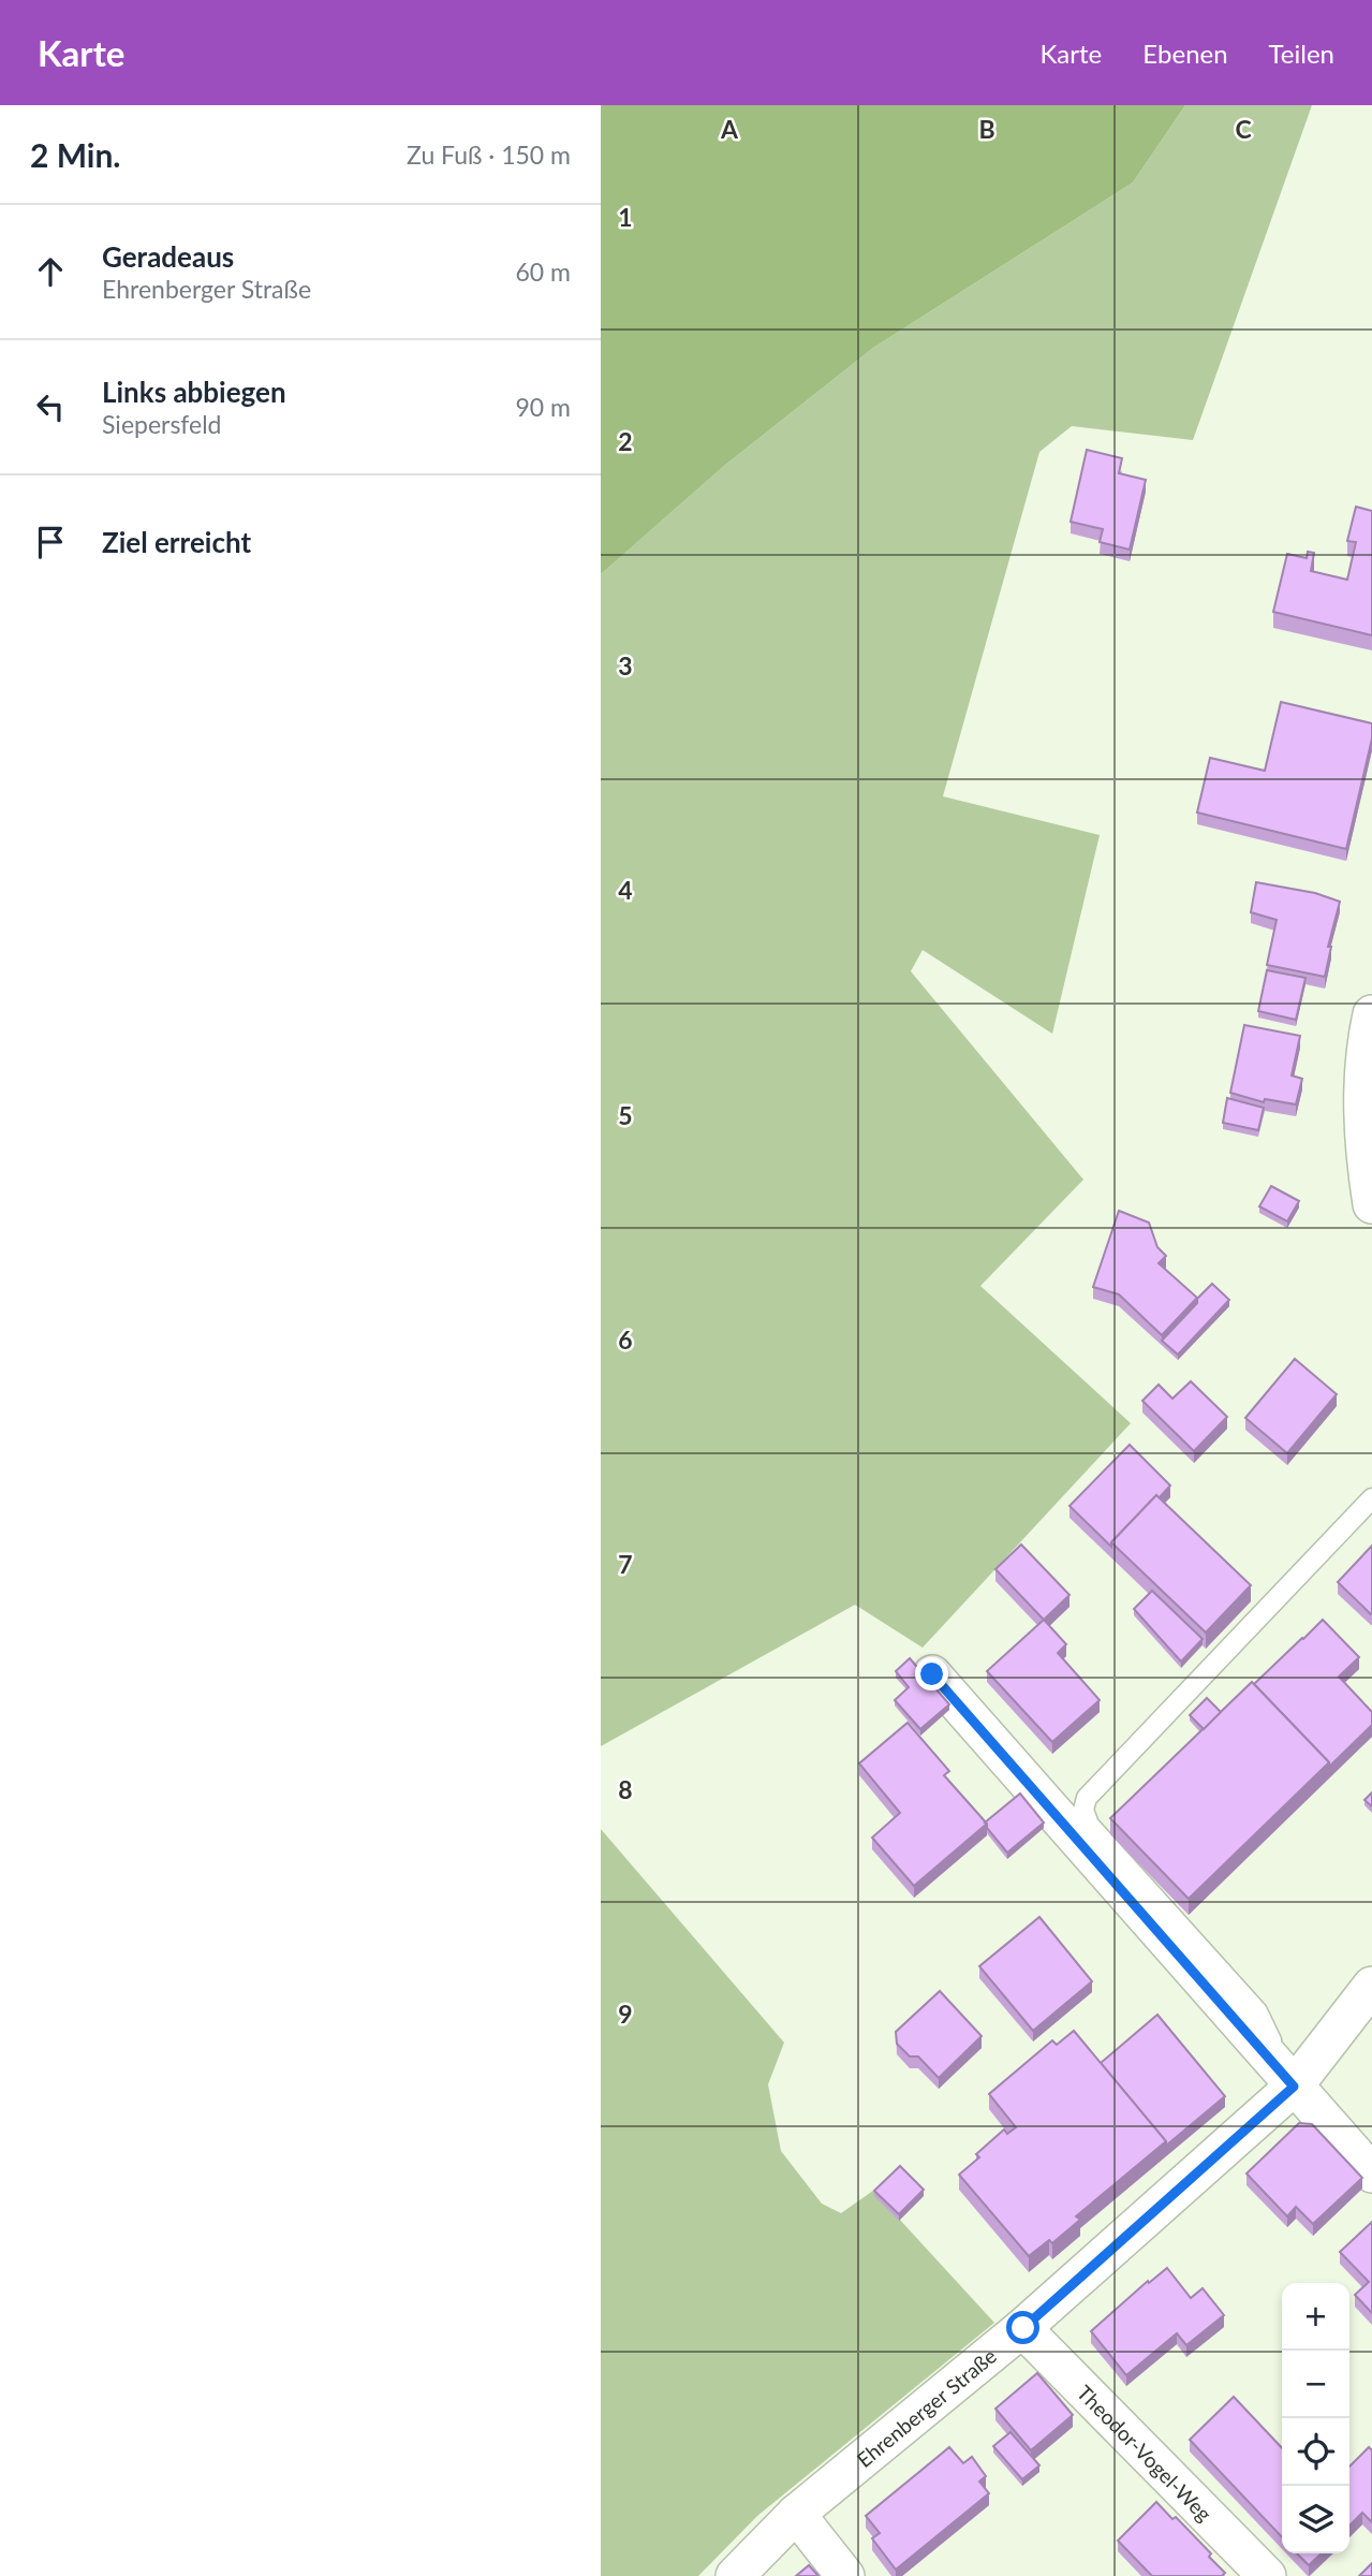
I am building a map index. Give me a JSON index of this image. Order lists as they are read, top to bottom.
{
  "streets": {
    "street": ["Ehrenberger Straße", "Theodor-Vogel-Weg"]
  },
  "crossings": [
    ["Ehrenberger Straße", "Theodor-Vogel-Weg"]
  ],
  "page": {
    "header": "Karte",
    "nav": ["Karte", "Ebenen", "Teilen"],
    "heading": ["2 Min.", "Zu Fuß · 150 m"],
    "list": [
      ["Geradeaus", "Ehrenberger Straße", "60 m"],
      ["Links abbiegen", "Siepersfeld", "90 m"],
      "Ziel erreicht"
    ],
    "map_buttons": ["+", "−"]
  },
  "grid": {
    "columns": ["A", "B", "C"],
    "rows": [
      "1",
      "2",
      "3",
      "4",
      "5",
      "6",
      "7",
      "8",
      "9"
    ]
  }
}
